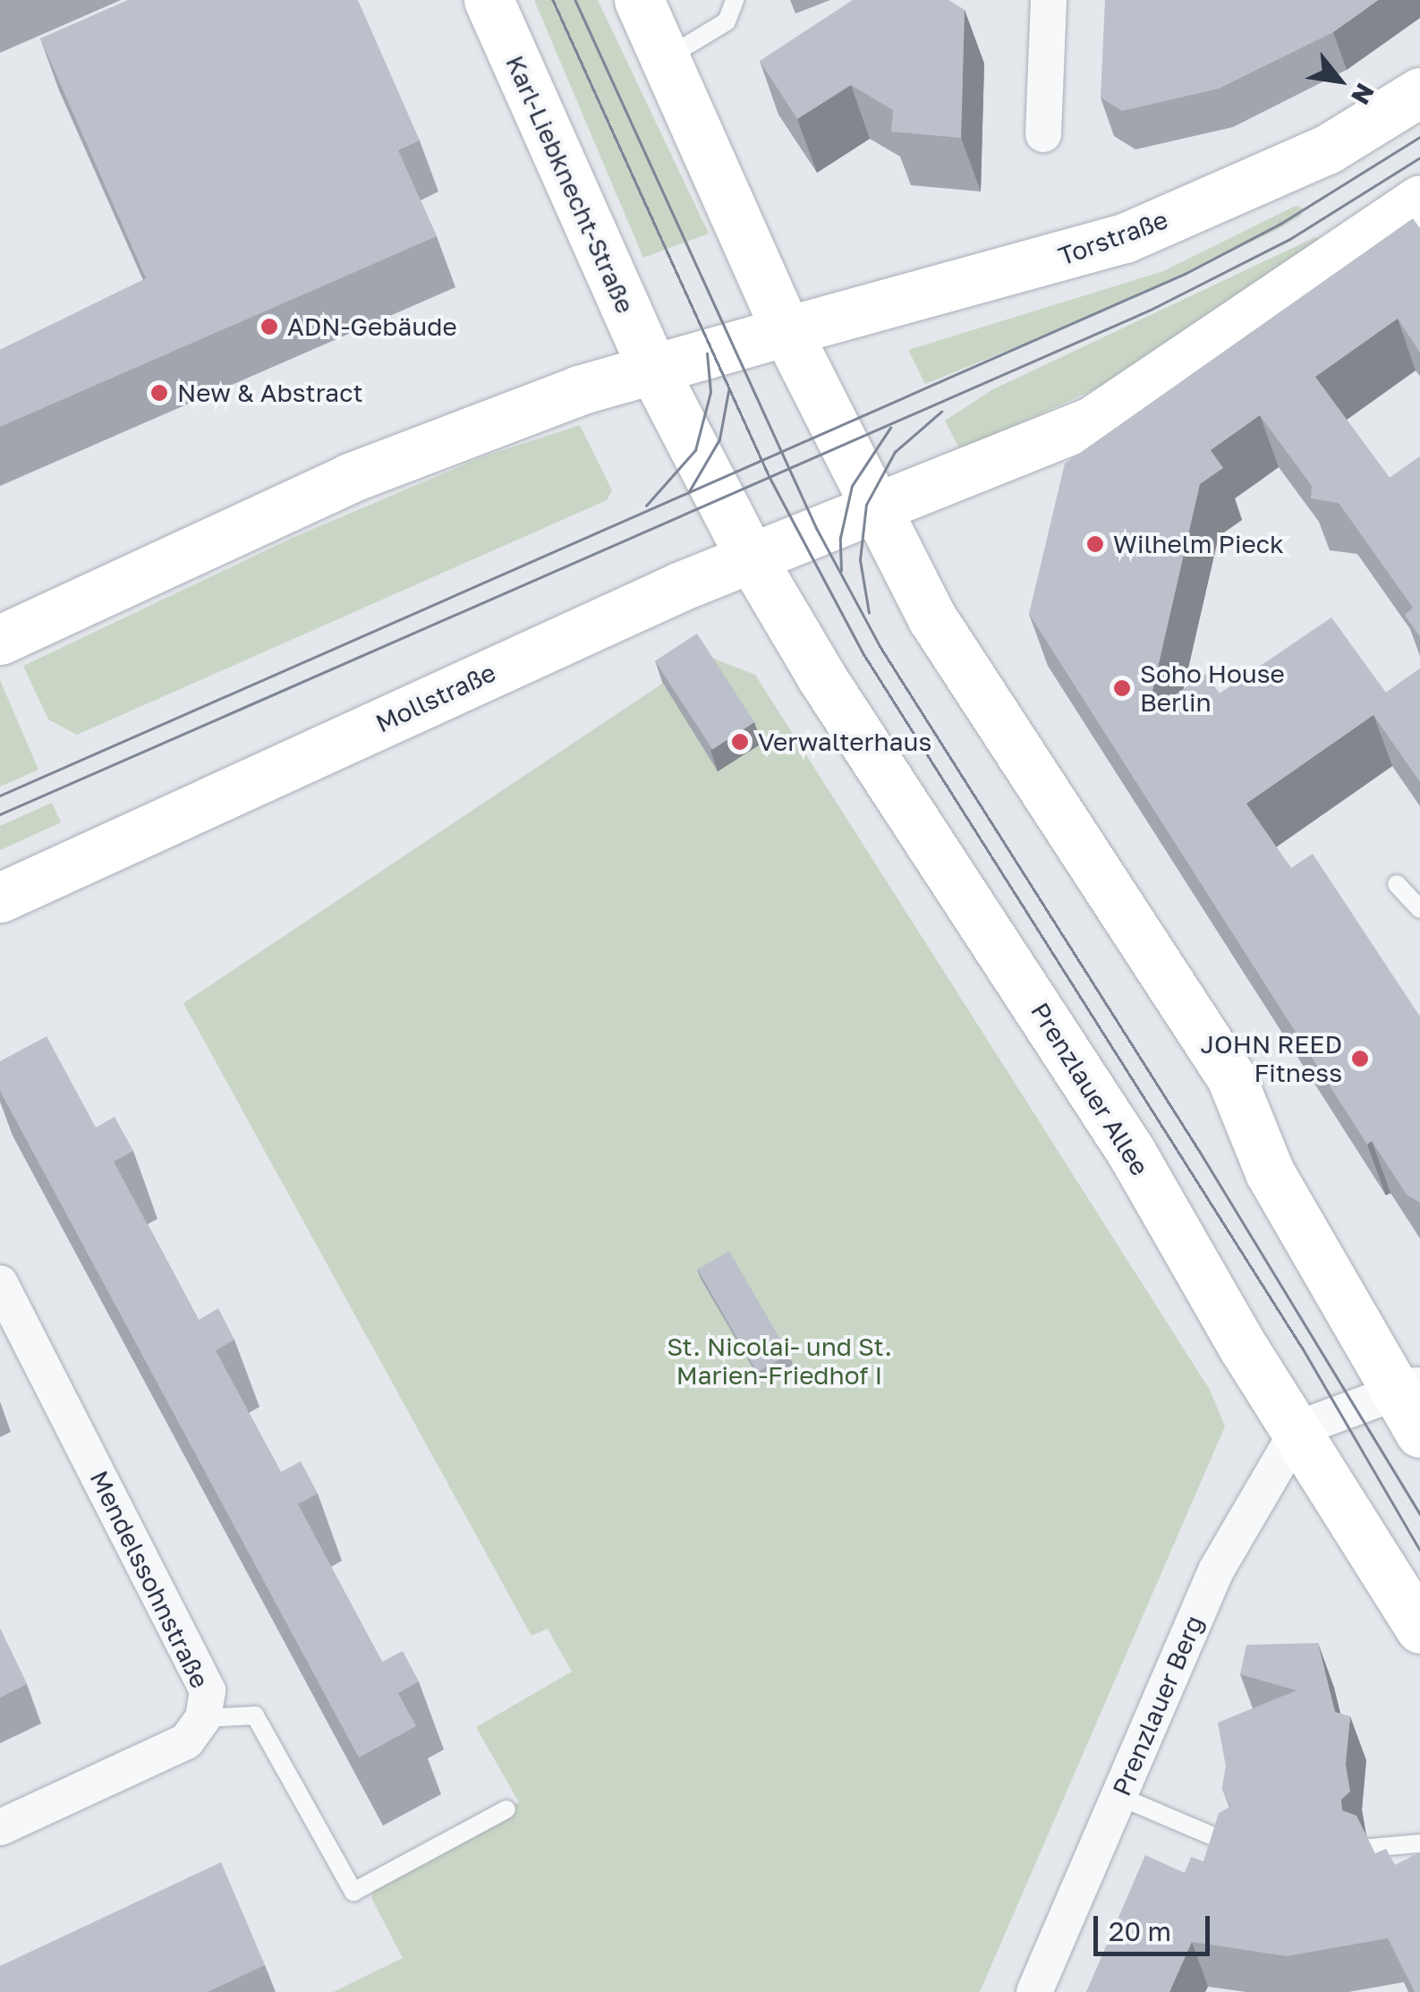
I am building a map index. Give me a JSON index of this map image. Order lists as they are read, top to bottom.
{
  "streets": {
    "main road": [
      "Karl-Liebknecht-Straße",
      "Torstraße",
      "Mollstraße",
      "Prenzlauer Allee"
    ],
    "street": ["Mendelssohnstraße", "Prenzlauer Berg"]
  },
  "crossings": [
    ["Karl-Liebknecht-Straße", "Mollstraße"],
    ["Karl-Liebknecht-Straße", "Prenzlauer Allee"],
    ["Mollstraße", "Prenzlauer Allee"],
    ["Prenzlauer Allee", "Prenzlauer Berg"]
  ],
  "parks": ["St. Nicolai- und St. Marien-Friedhof I"],
  "places": [
    "ADN-Gebäude",
    "New & Abstract",
    "Wilhelm Pieck",
    "Soho House Berlin",
    "Verwalterhaus",
    "JOHN REED Fitness"
  ],
  "scale_bar": "20 m",
  "north": "bottom right"
}
